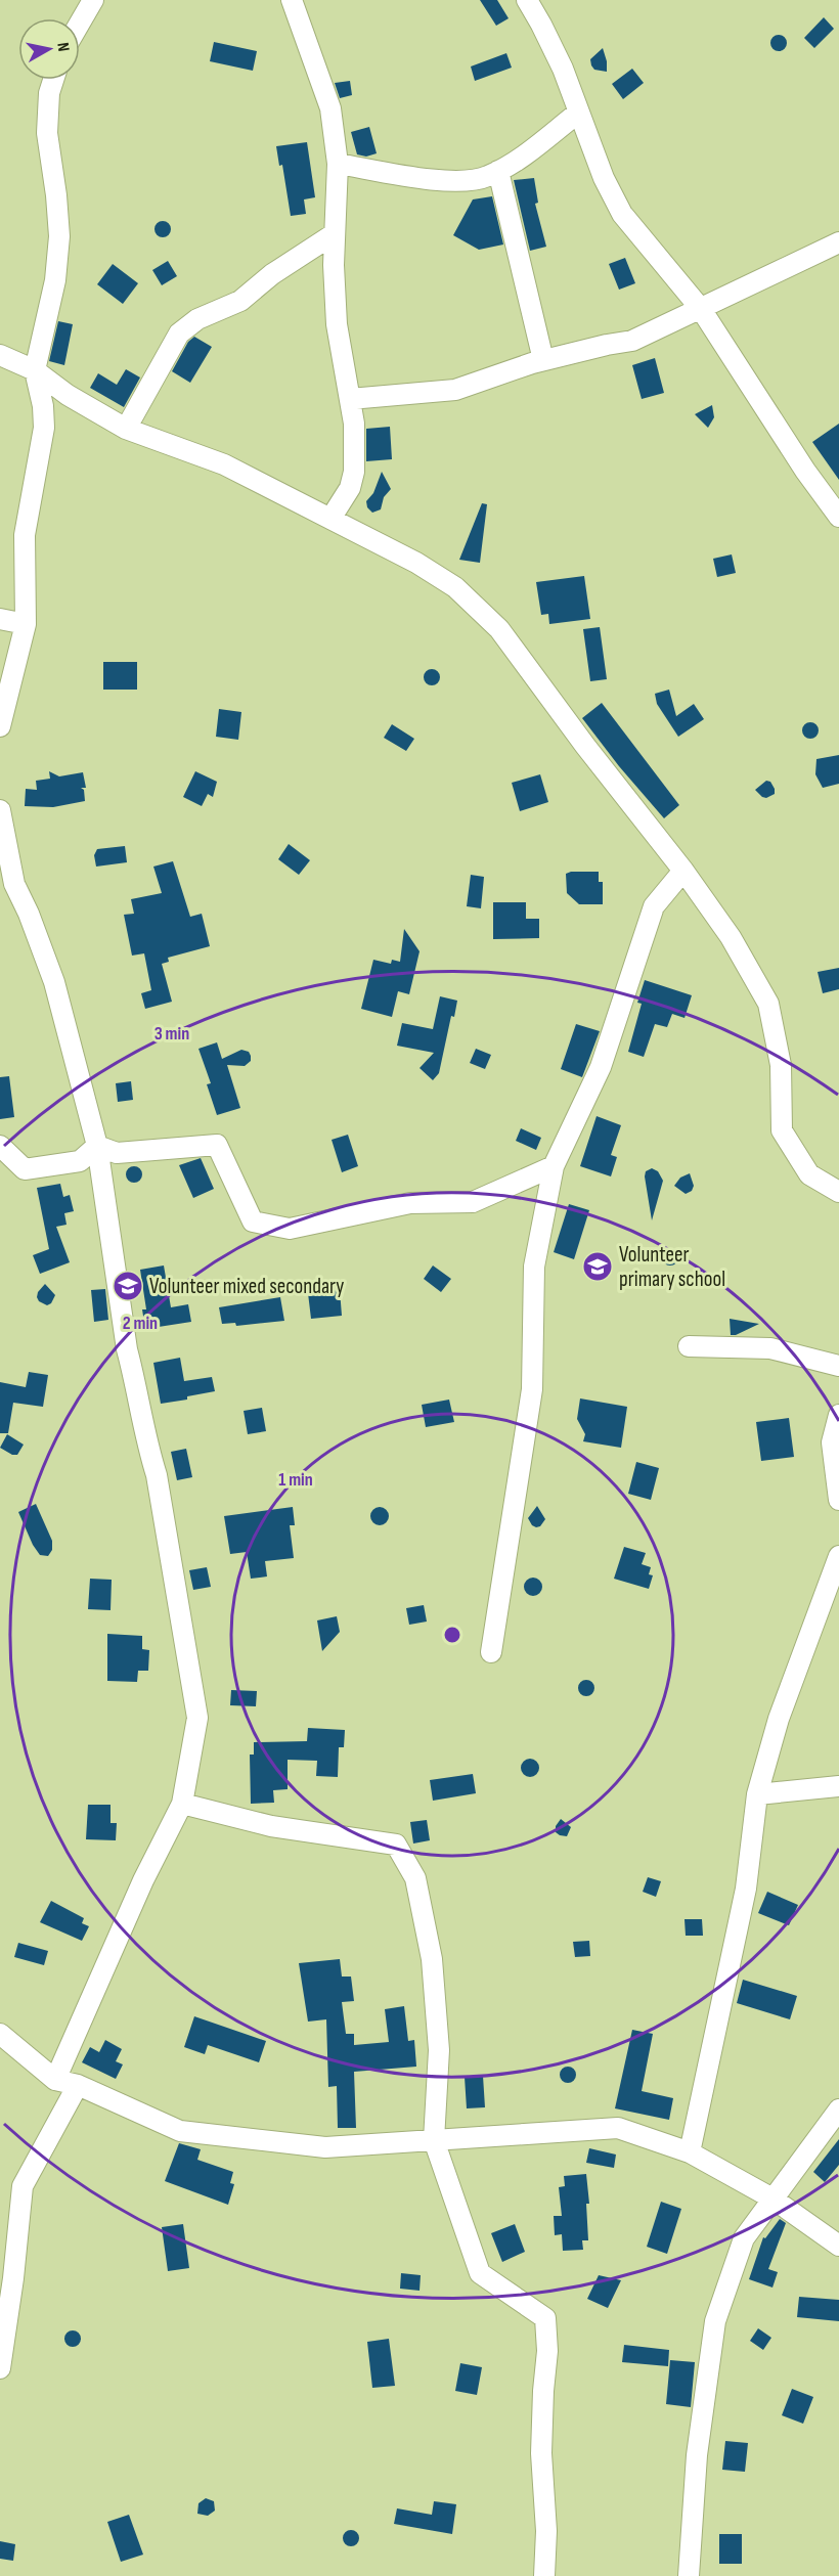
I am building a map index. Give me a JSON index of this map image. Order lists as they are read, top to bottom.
{
  "places": {
    "school or university": ["Volunteer primary school", "Volunteer mixed secondary"]
  },
  "north": "right",
  "rings": ["3 min", "2 min", "1 min"]
}
